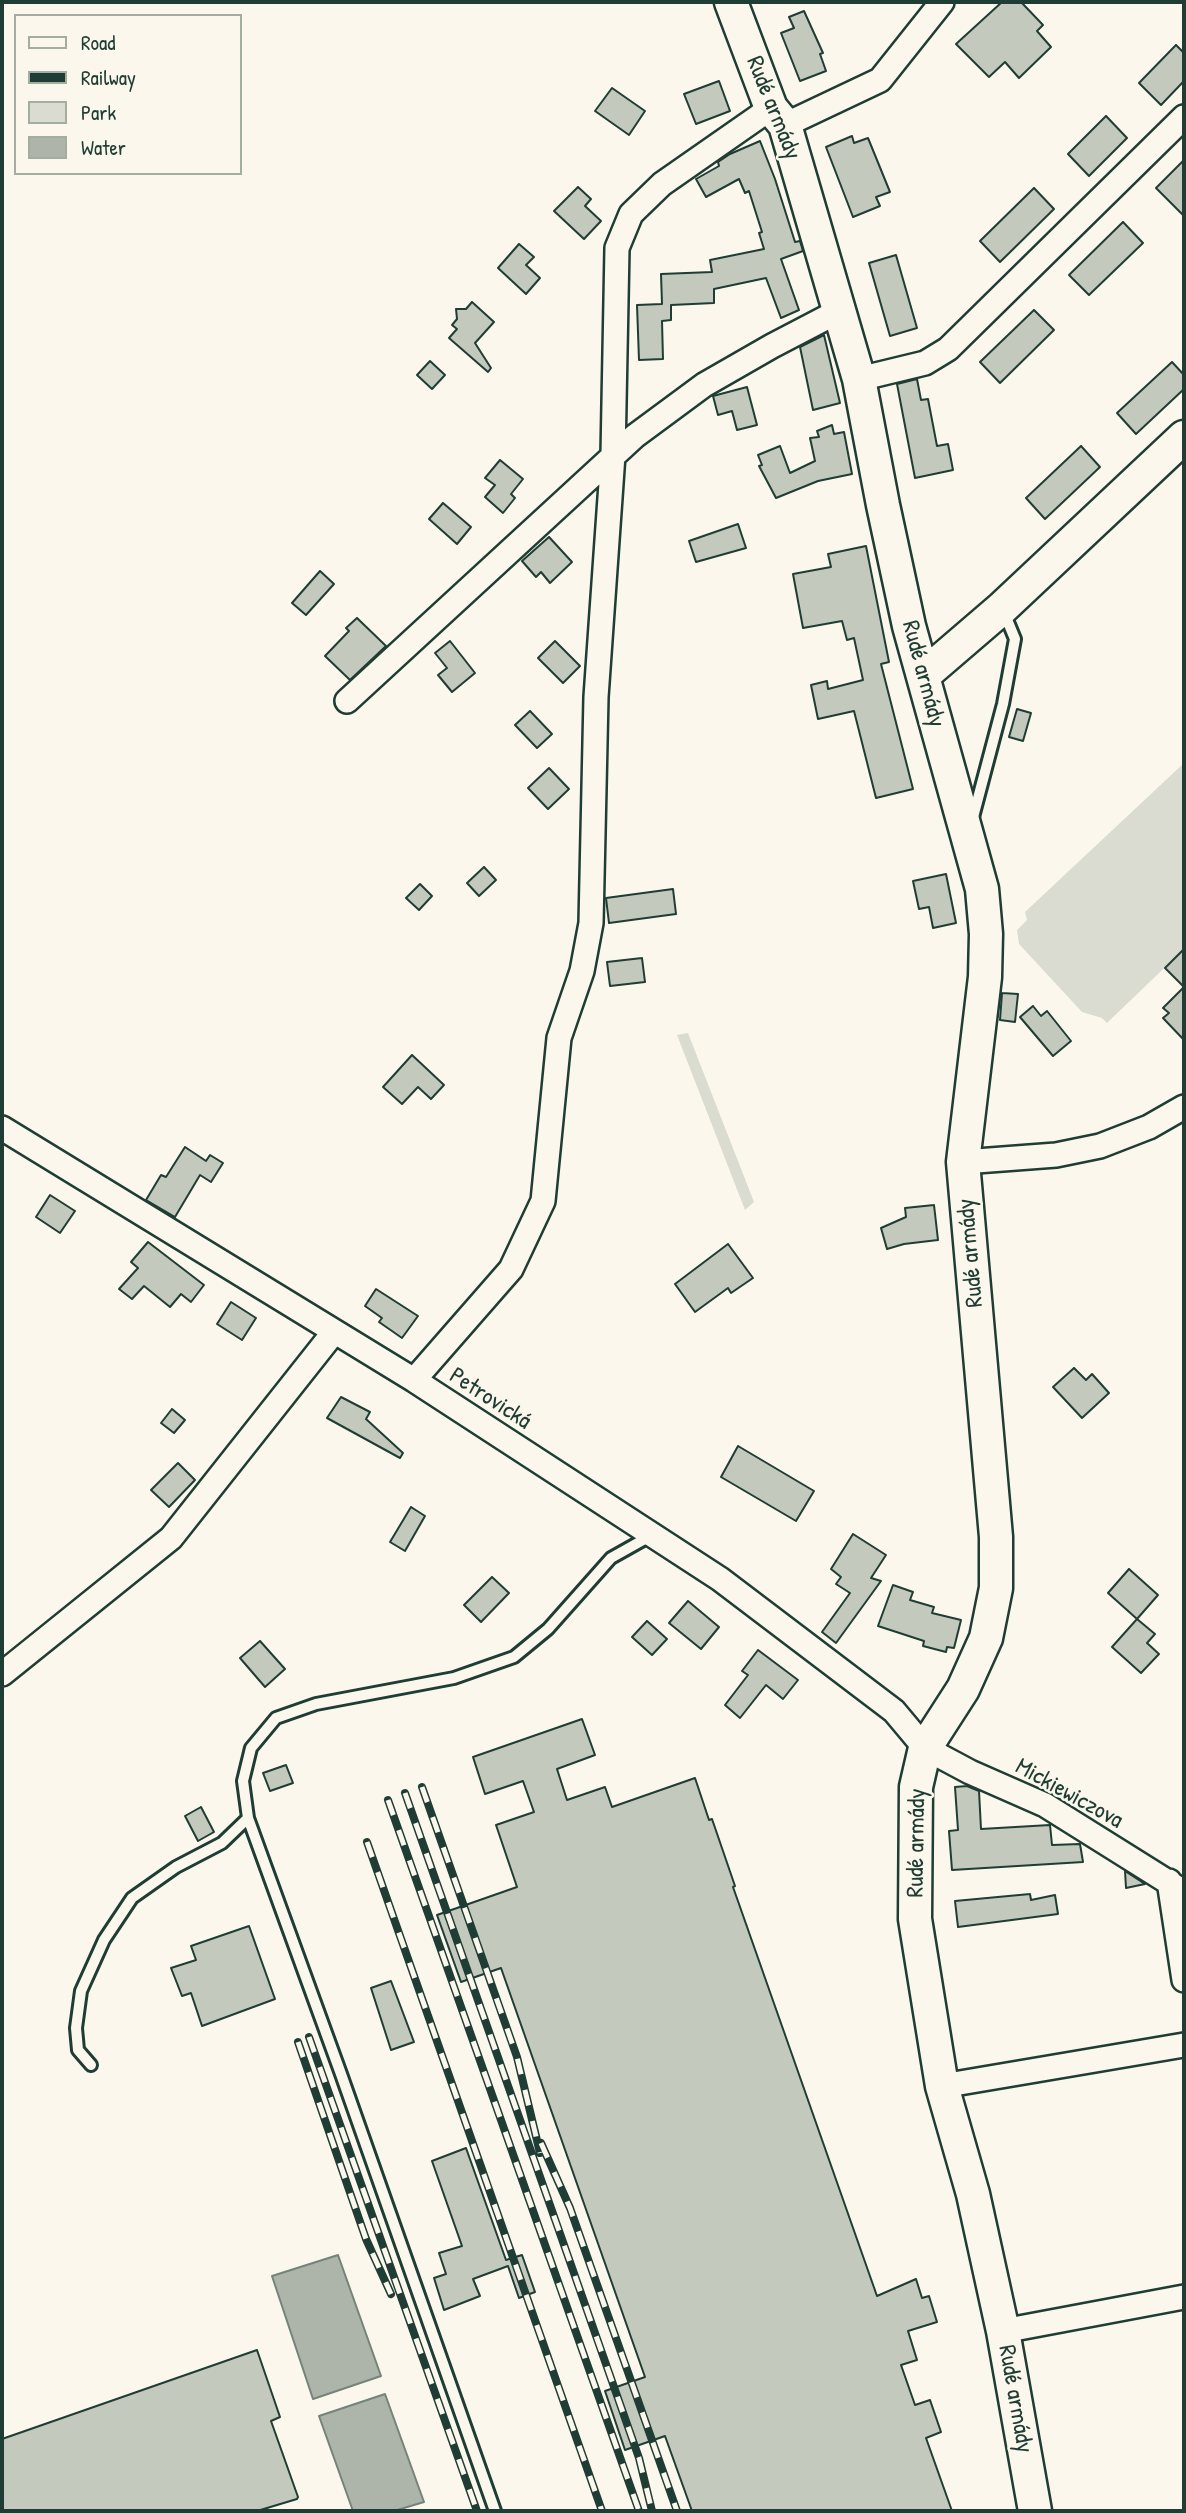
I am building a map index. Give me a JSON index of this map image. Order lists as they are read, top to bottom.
{
  "streets": {
    "main road": ["Rudé armády"],
    "street": ["Petrovická", "Mickiewiczova"]
  },
  "crossings": [
    ["Rudé armády", "Petrovická"],
    ["Rudé armády", "Mickiewiczova"],
    ["Petrovická", "Mickiewiczova"]
  ],
  "legend": [
    "Road",
    "Railway",
    "Park",
    "Water"
  ]
}
